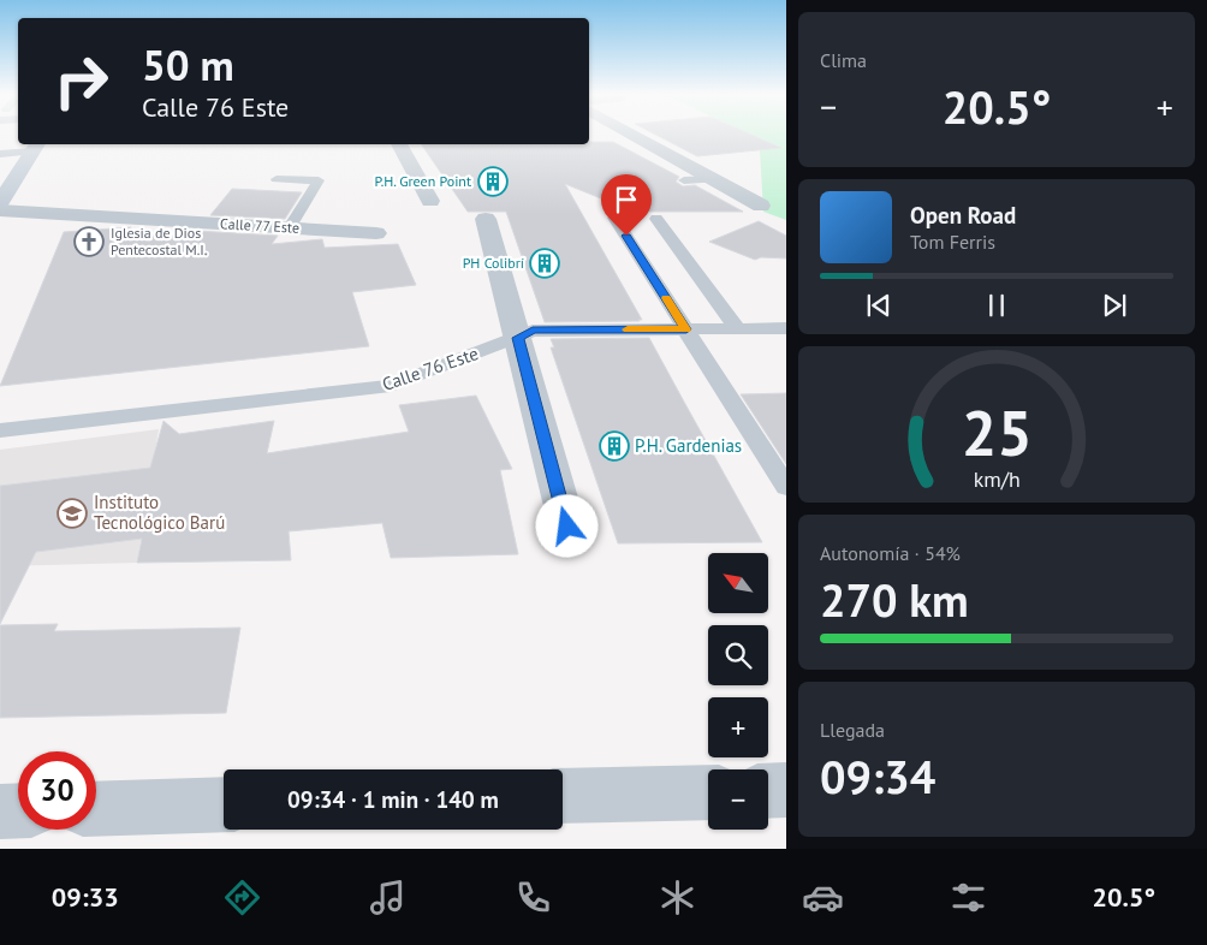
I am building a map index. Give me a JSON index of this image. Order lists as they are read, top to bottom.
{
  "streets": {
    "street": ["Calle 77 Este"],
    "lane": ["Calle 76 Este"]
  },
  "places": {
    "building": ["P.H. Green Point", "PH Colibrí", "P.H. Gardenias"],
    "church": ["Iglesia de Dios Pentecostal M.I."],
    "school or university": ["Instituto Tecnológico Barú"]
  },
  "north": "top left",
  "page": {
    "tile": [
      "Clima",
      ["Autonomía · 54%", "270 km"],
      ["Llegada", "09:34"]
    ],
    "turn": ["50 m", "Calle 76 Este"],
    "heat": ["−", "20.5°", "+"],
    "song": ["Open Road", "Tom Ferris"],
    "map_buttons": ["+", "−"],
    "limit": "30",
    "trip": "09:34 · 1 min · 140 m",
    "tabs": ["09:33", "20.5°"],
    "gauge": ["25", "km/h"]
  }
}
